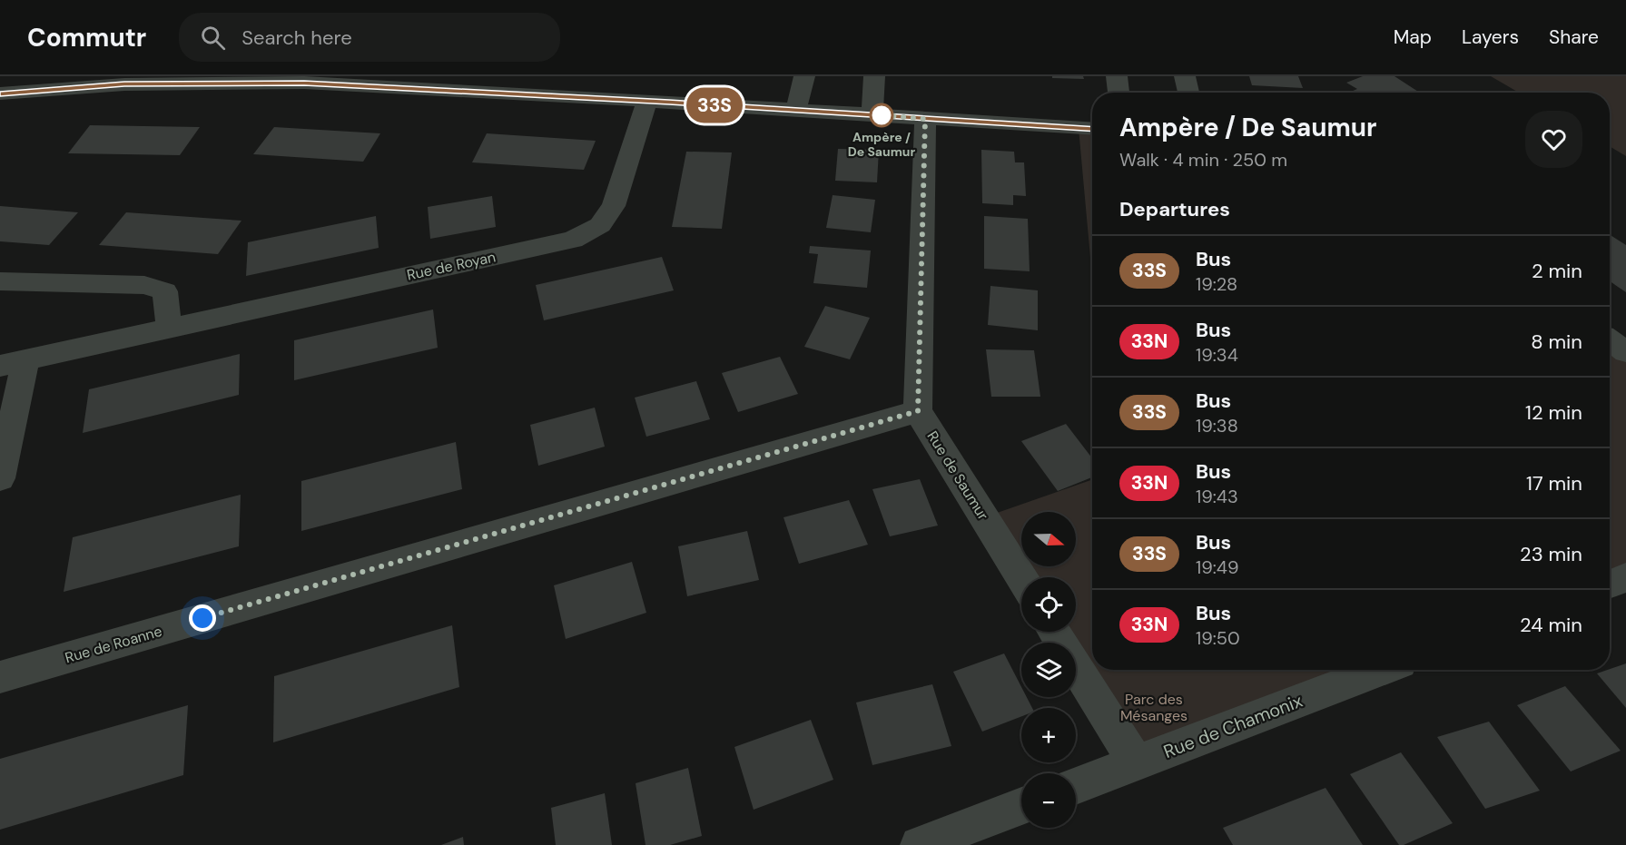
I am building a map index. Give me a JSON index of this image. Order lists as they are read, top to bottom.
{
  "streets": {
    "street": [
      "Rue de Royan",
      "Rue de Saumur",
      "Rue de Roanne",
      "Rue de Chamonix"
    ]
  },
  "crossings": [
    ["Rue de Saumur", "Rue de Roanne"]
  ],
  "parks": ["Parc des Mésanges"],
  "places": ["Ampère / De Saumur"],
  "lines": ["bus line 33S"],
  "north": "right",
  "page": {
    "header": "Commutr",
    "search": "Search here",
    "nav": ["Map", "Layers", "Share"],
    "on_map": "33S",
    "heading": [
      ["Ampère / De Saumur", "Walk · 4 min · 250 m"],
      "Departures"
    ],
    "list": [
      {
        "mark": "33S",
        "name": "Bus",
        "note": "19:28",
        "value": "2 min"
      },
      {
        "mark": "33N",
        "name": "Bus",
        "note": "19:34",
        "value": "8 min"
      },
      {
        "mark": "33S",
        "name": "Bus",
        "note": "19:38",
        "value": "12 min"
      },
      {
        "mark": "33N",
        "name": "Bus",
        "note": "19:43",
        "value": "17 min"
      },
      {
        "mark": "33S",
        "name": "Bus",
        "note": "19:49",
        "value": "23 min"
      },
      {
        "mark": "33N",
        "name": "Bus",
        "note": "19:50",
        "value": "24 min"
      }
    ],
    "map_buttons": ["+", "−"]
  }
}
